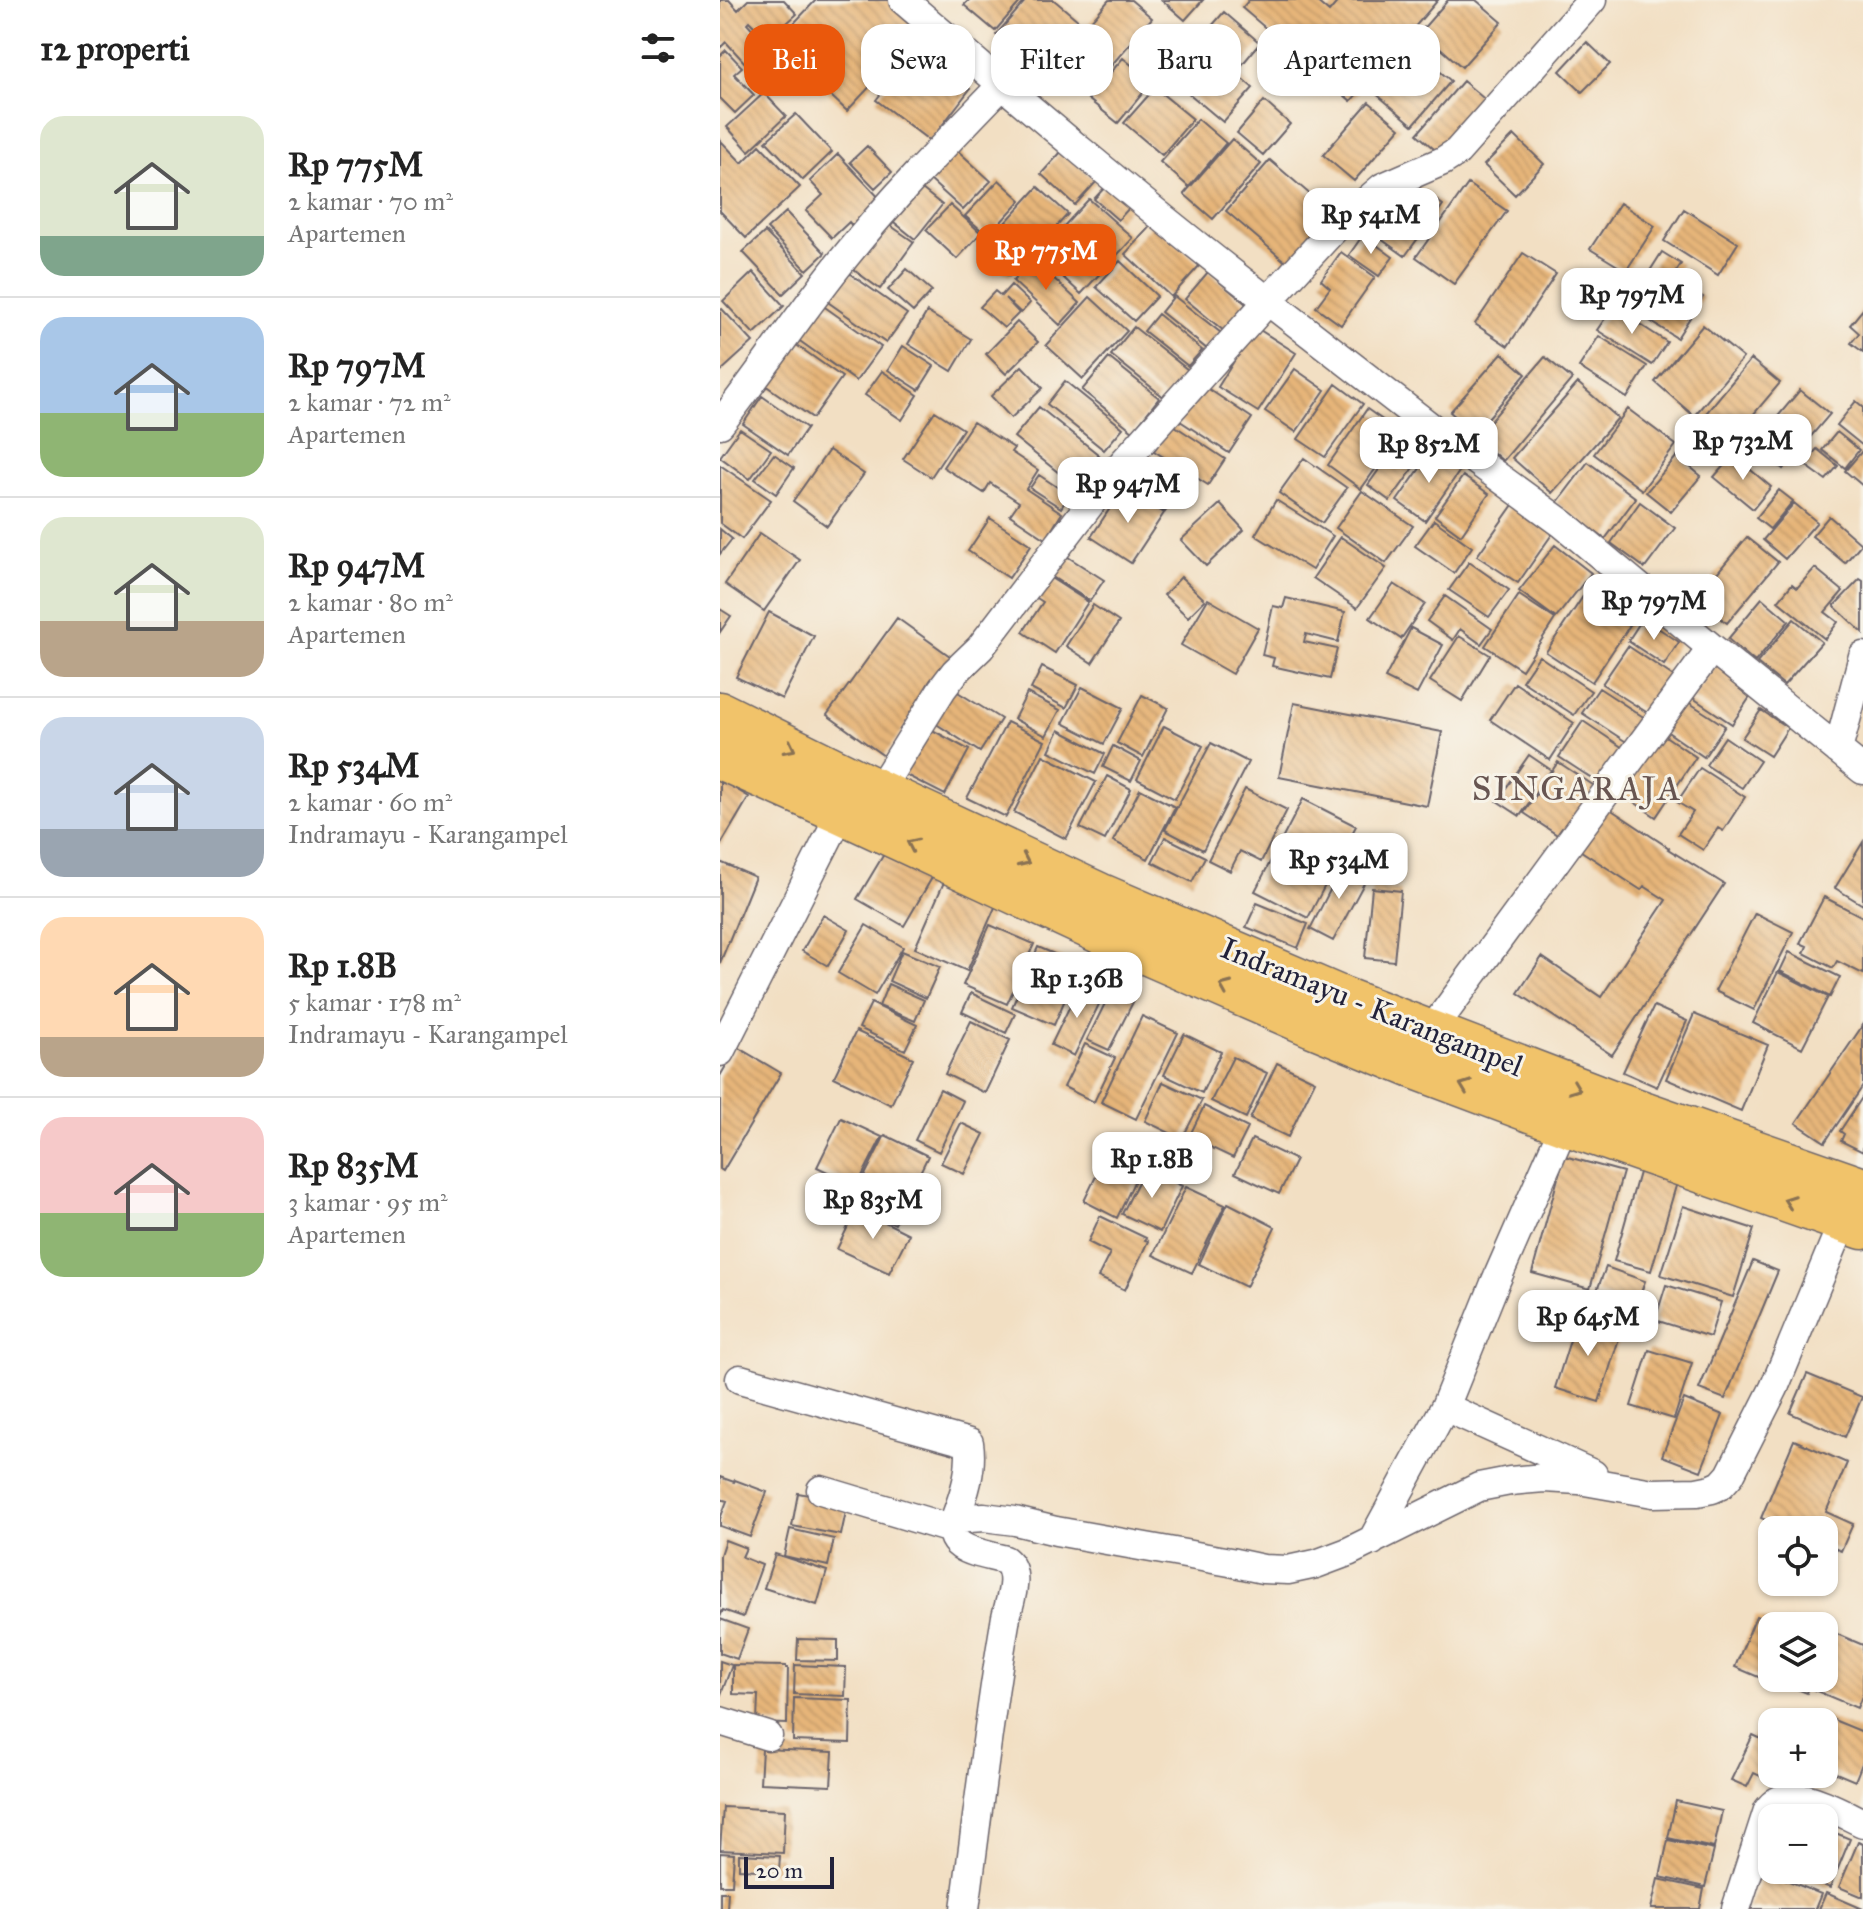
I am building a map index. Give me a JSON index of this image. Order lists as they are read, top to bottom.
{
  "streets": {
    "main road": ["Indramayu - Karangampel"]
  },
  "districts": ["SINGARAJA"],
  "scale_bar": "20 m",
  "page": {
    "heading": "12 properti",
    "chip": [
      "Beli",
      "Sewa",
      "Filter",
      "Baru",
      "Apartemen"
    ],
    "list": [
      {
        "name": "Rp 775M",
        "note": "2 kamar · 70 m² · Apartemen"
      },
      {
        "name": "Rp 797M",
        "note": "2 kamar · 72 m² · Apartemen"
      },
      {
        "name": "Rp 947M",
        "note": "2 kamar · 80 m² · Apartemen"
      },
      {
        "name": "Rp 534M",
        "note": "2 kamar · 60 m² · Indramayu - Karangampel"
      },
      {
        "name": "Rp 1.8B",
        "note": "5 kamar · 178 m² · Indramayu - Karangampel"
      },
      {
        "name": "Rp 835M",
        "note": "3 kamar · 95 m² · Apartemen"
      }
    ],
    "price": [
      "Rp 541M",
      "Rp 775M",
      "Rp 797M",
      "Rp 732M",
      "Rp 852M",
      "Rp 947M",
      "Rp 797M",
      "Rp 534M",
      "Rp 1.36B",
      "Rp 1.8B",
      "Rp 835M",
      "Rp 645M"
    ],
    "map_buttons": ["+", "−"],
    "scale": "20 m"
  }
}
